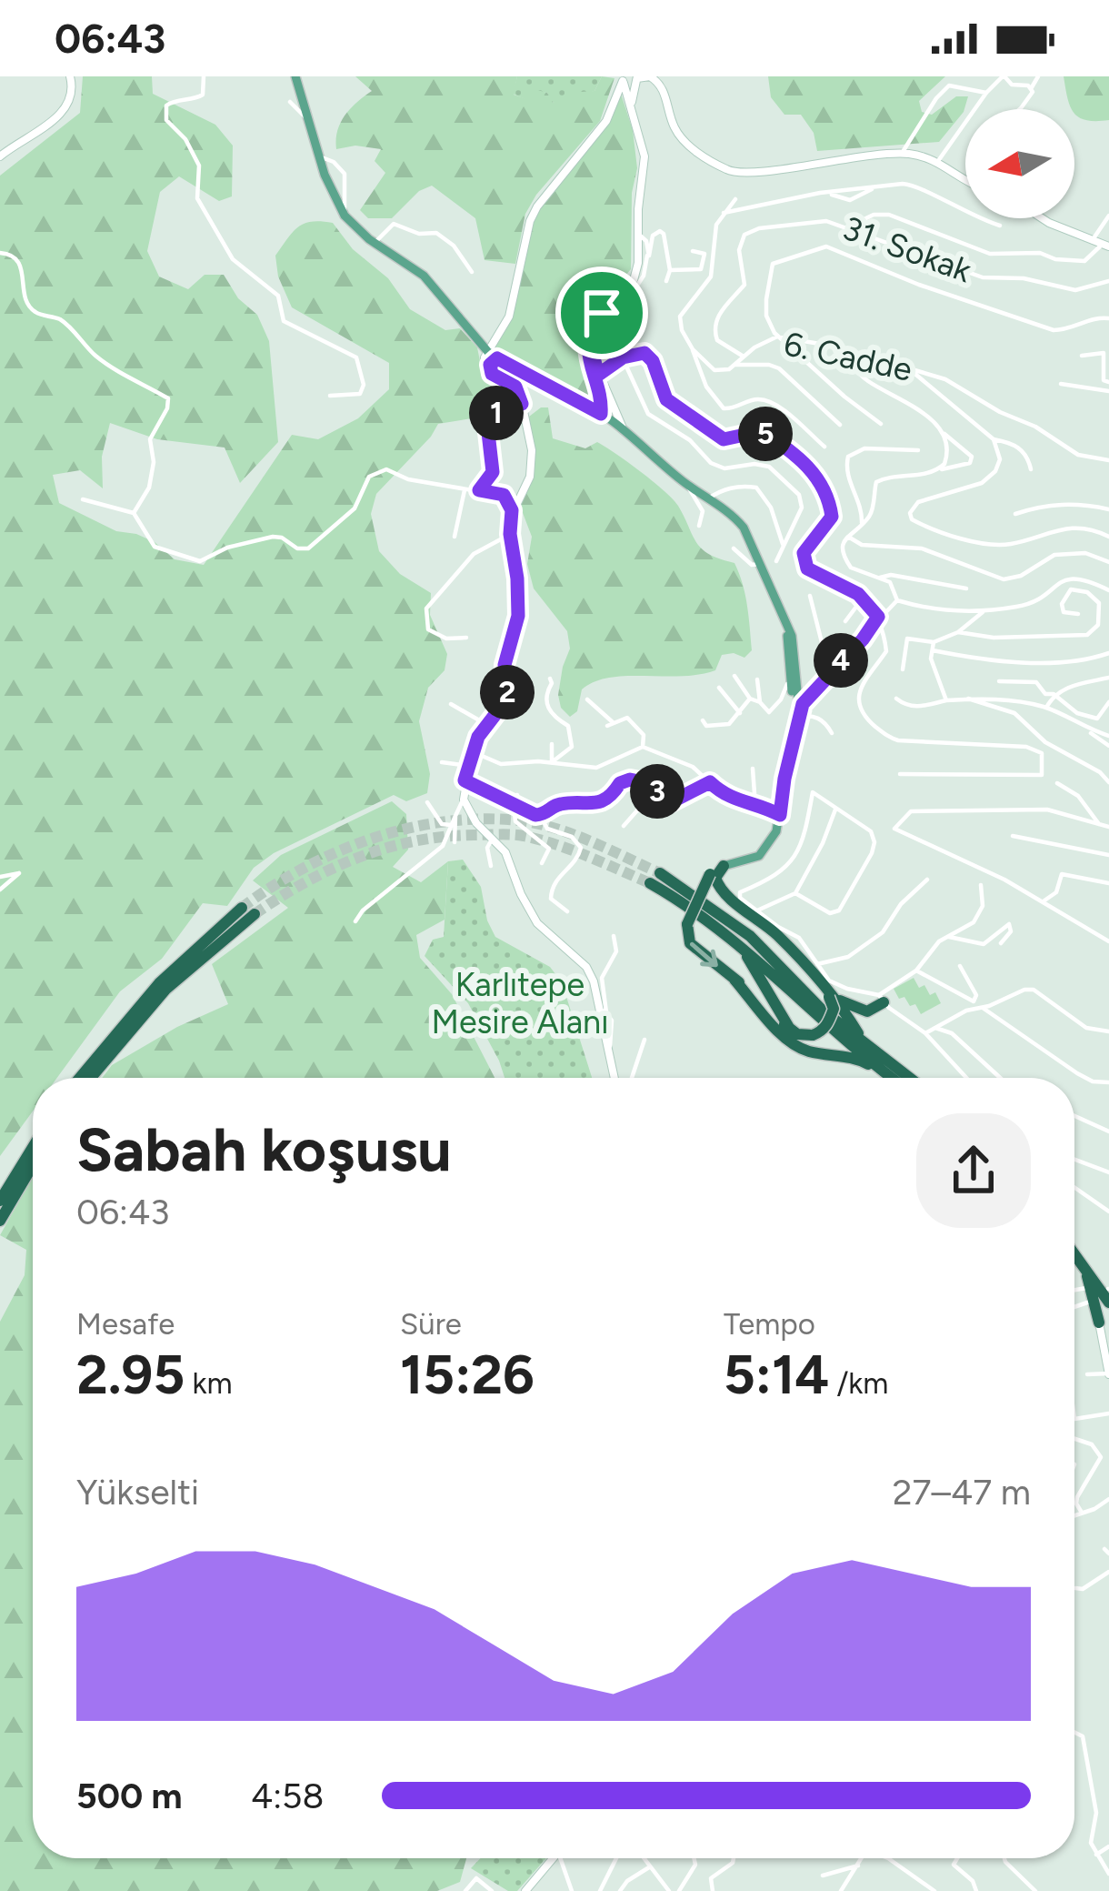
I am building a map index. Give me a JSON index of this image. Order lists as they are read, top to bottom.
{
  "streets": {
    "street": ["31. Sokak", "6. Cadde"]
  },
  "crossings": [
    ["31. Sokak", "6. Cadde"]
  ],
  "parks": ["Karlıtepe Mesire Alanı"],
  "north": "left",
  "page": {
    "status": "06:43",
    "pins": [
      "1",
      "5",
      "4",
      "2",
      "3"
    ],
    "heading": ["Sabah koşusu", "06:43"],
    "stats": [
      ["Mesafe", "2.95 km"],
      ["Süre", "15:26"],
      ["Tempo", "5:14 /km"]
    ],
    "chart": ["Yükselti", "27–47 m"],
    "list": [
      {
        "name": "500 m",
        "note": "4:58"
      }
    ]
  }
}
